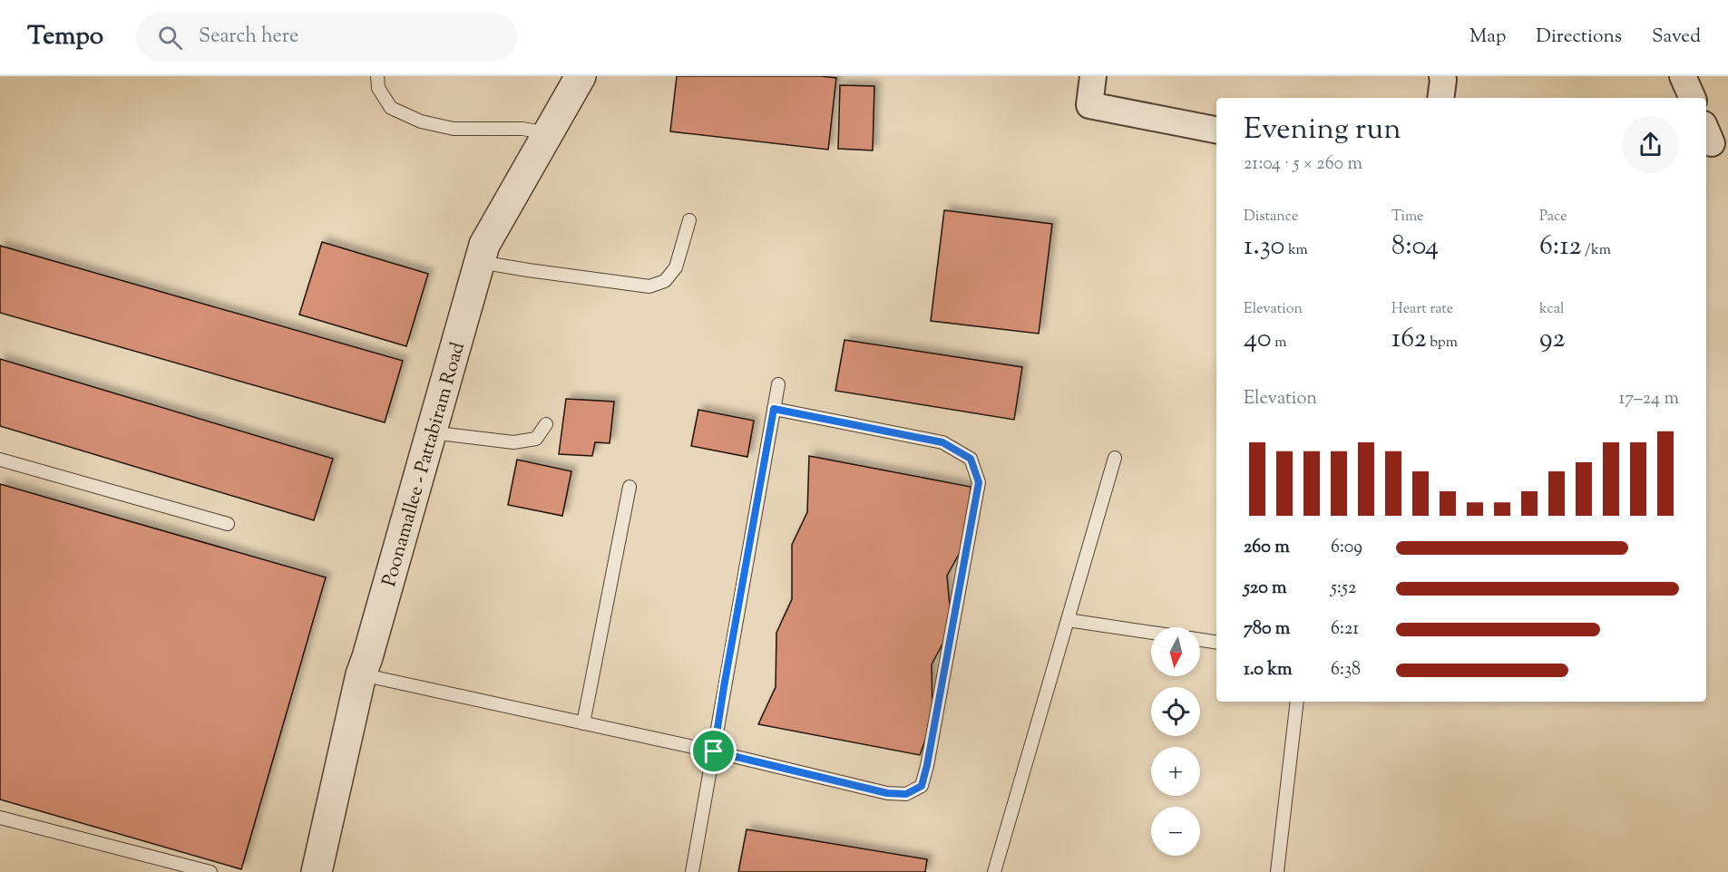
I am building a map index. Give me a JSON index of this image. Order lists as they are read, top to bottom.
{
  "streets": {
    "street": ["Poonamallee - Pattabiram Road"]
  },
  "north": "bottom",
  "page": {
    "header": "Tempo",
    "search": "Search here",
    "nav": ["Map", "Directions", "Saved"],
    "heading": ["Evening run", "21:04 · 5 × 260 m"],
    "stats": [
      ["Distance", "1.30 km"],
      ["Time", "8:04"],
      ["Pace", "6:12 /km"],
      ["Elevation", "40 m"],
      ["Heart rate", "162 bpm"],
      ["kcal", "92"]
    ],
    "chart": ["Elevation", "17–24 m"],
    "list": [
      {
        "name": "260 m",
        "note": "6:09"
      },
      {
        "name": "520 m",
        "note": "5:52"
      },
      {
        "name": "780 m",
        "note": "6:21"
      },
      {
        "name": "1.0 km",
        "note": "6:38"
      }
    ],
    "map_buttons": ["+", "−"]
  }
}
